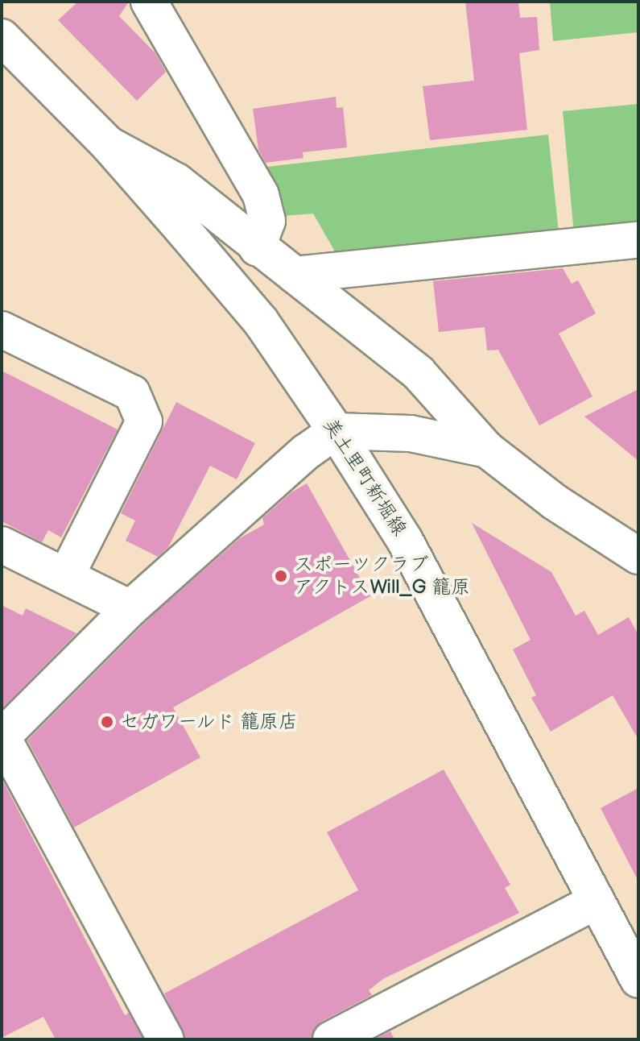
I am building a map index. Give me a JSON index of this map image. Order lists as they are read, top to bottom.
{
  "streets": {
    "street": ["美土里町新堀線"]
  },
  "places": ["スポーツクラブ アクトスWill_G 籠原", "セガワールド 籠原店"]
}
